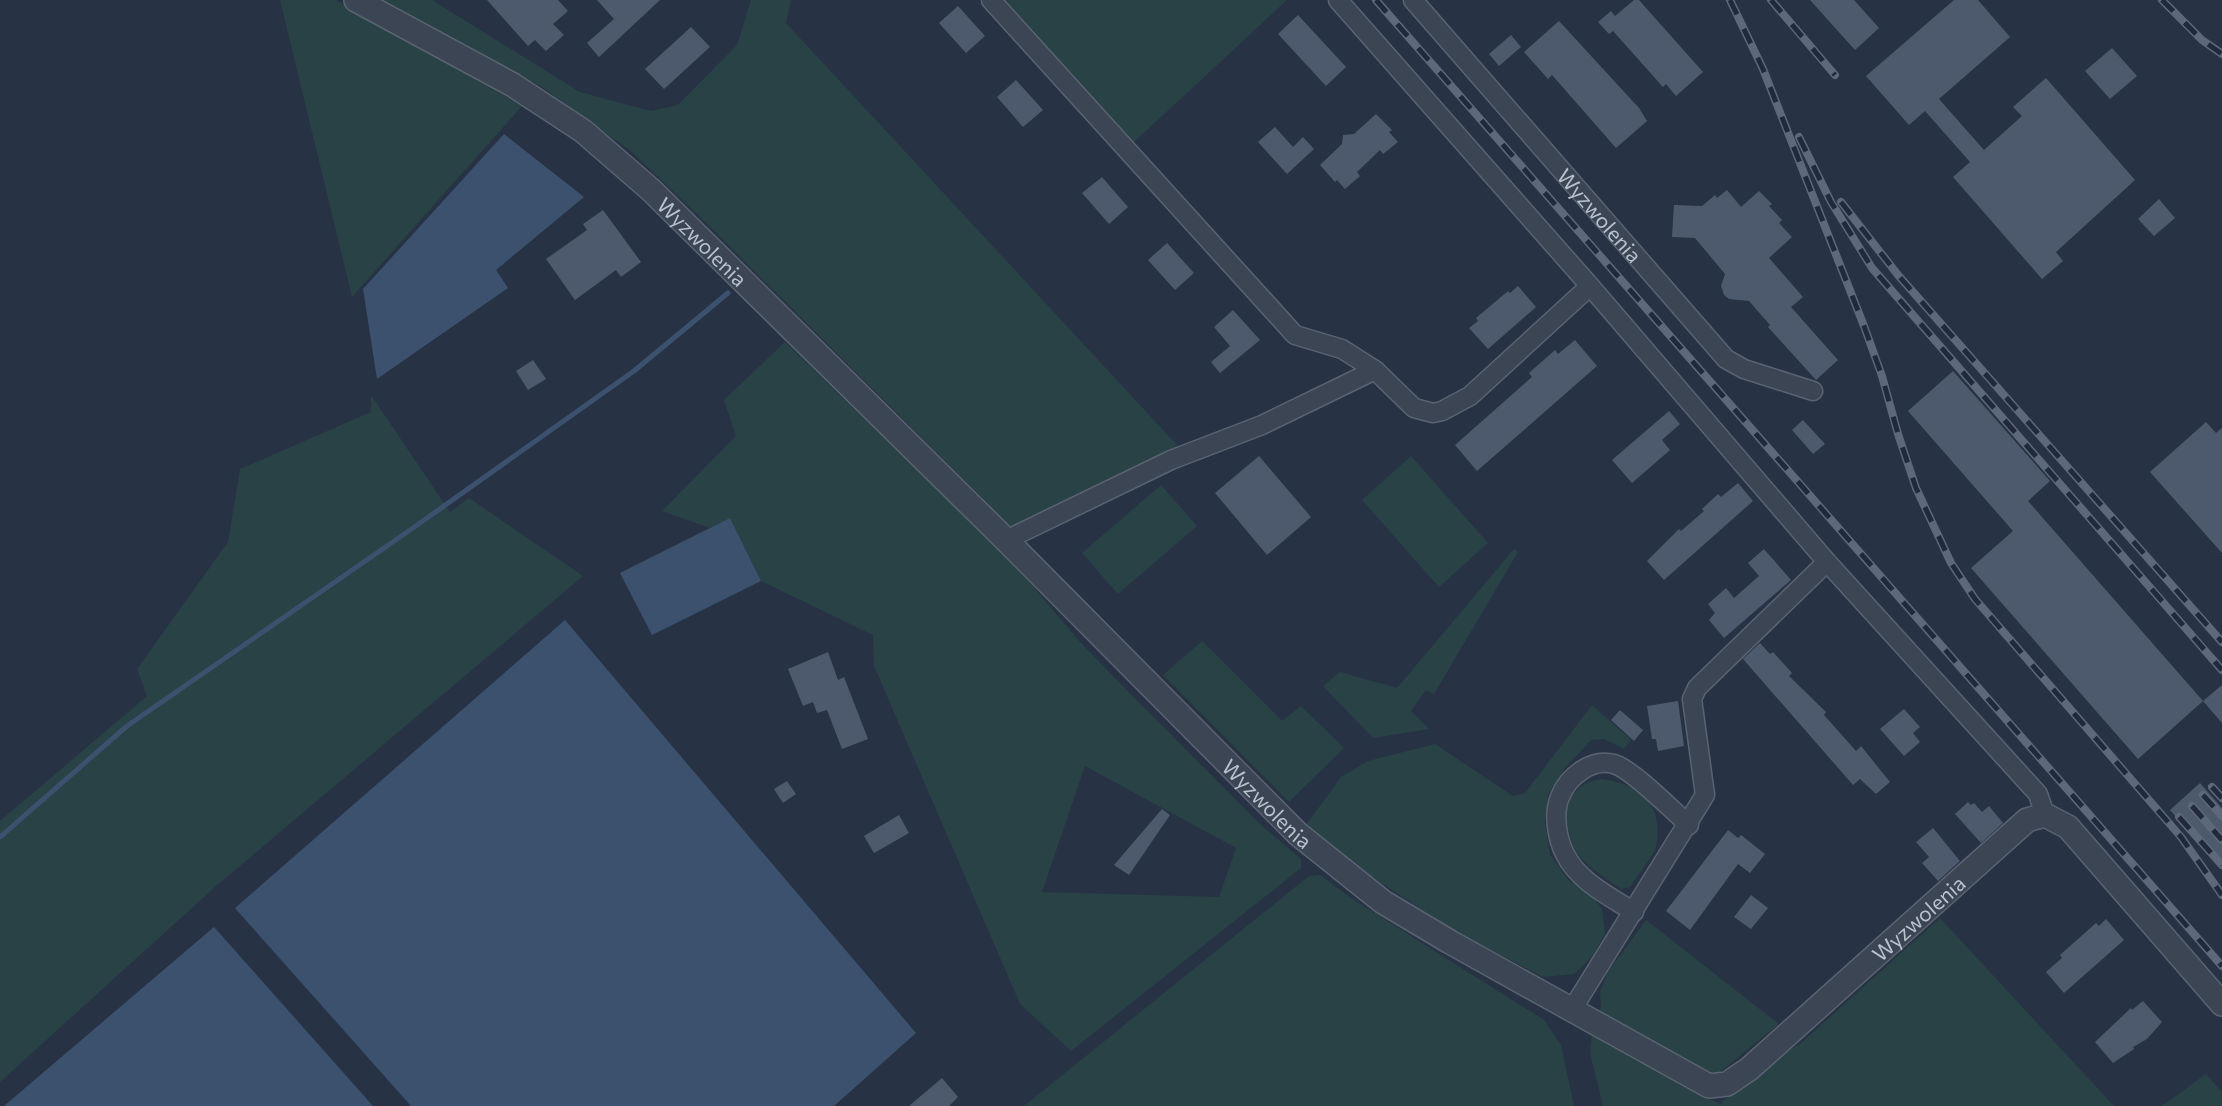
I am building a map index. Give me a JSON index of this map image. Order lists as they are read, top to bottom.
{
  "streets": {
    "street": ["Wyzwolenia"]
  }
}
